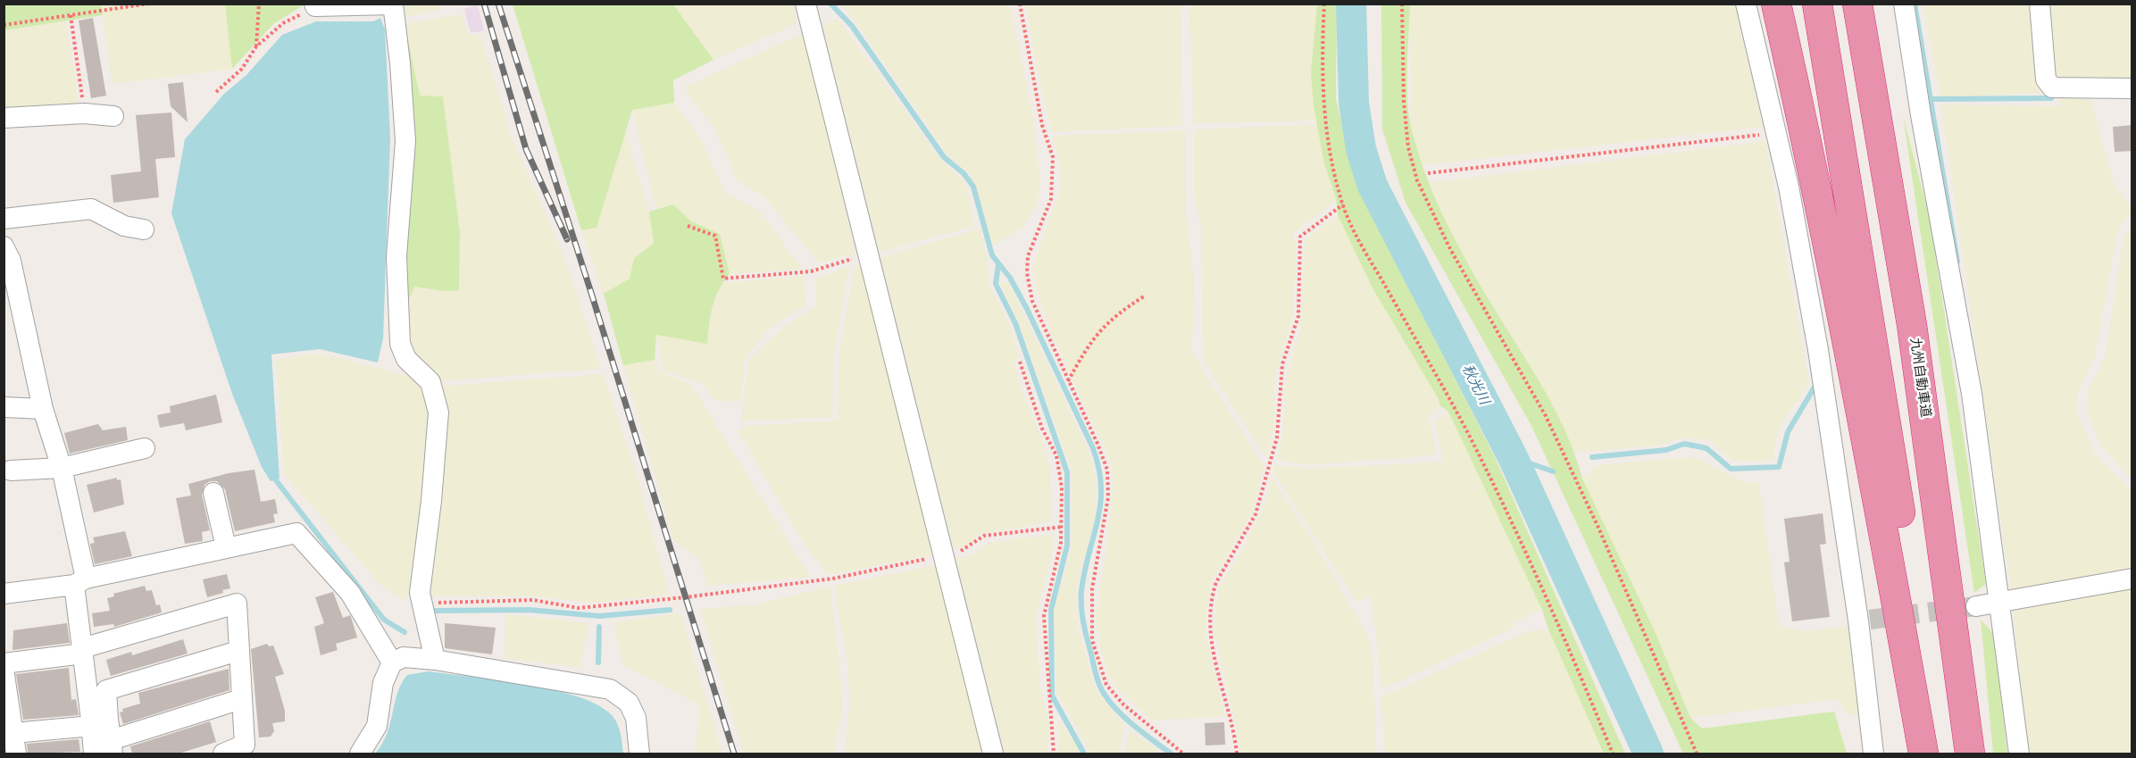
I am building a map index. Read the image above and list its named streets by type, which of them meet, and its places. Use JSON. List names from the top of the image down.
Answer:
{
  "streets": {
    "highway": ["九州自動車道"]
  },
  "water": ["秋光川"]
}
